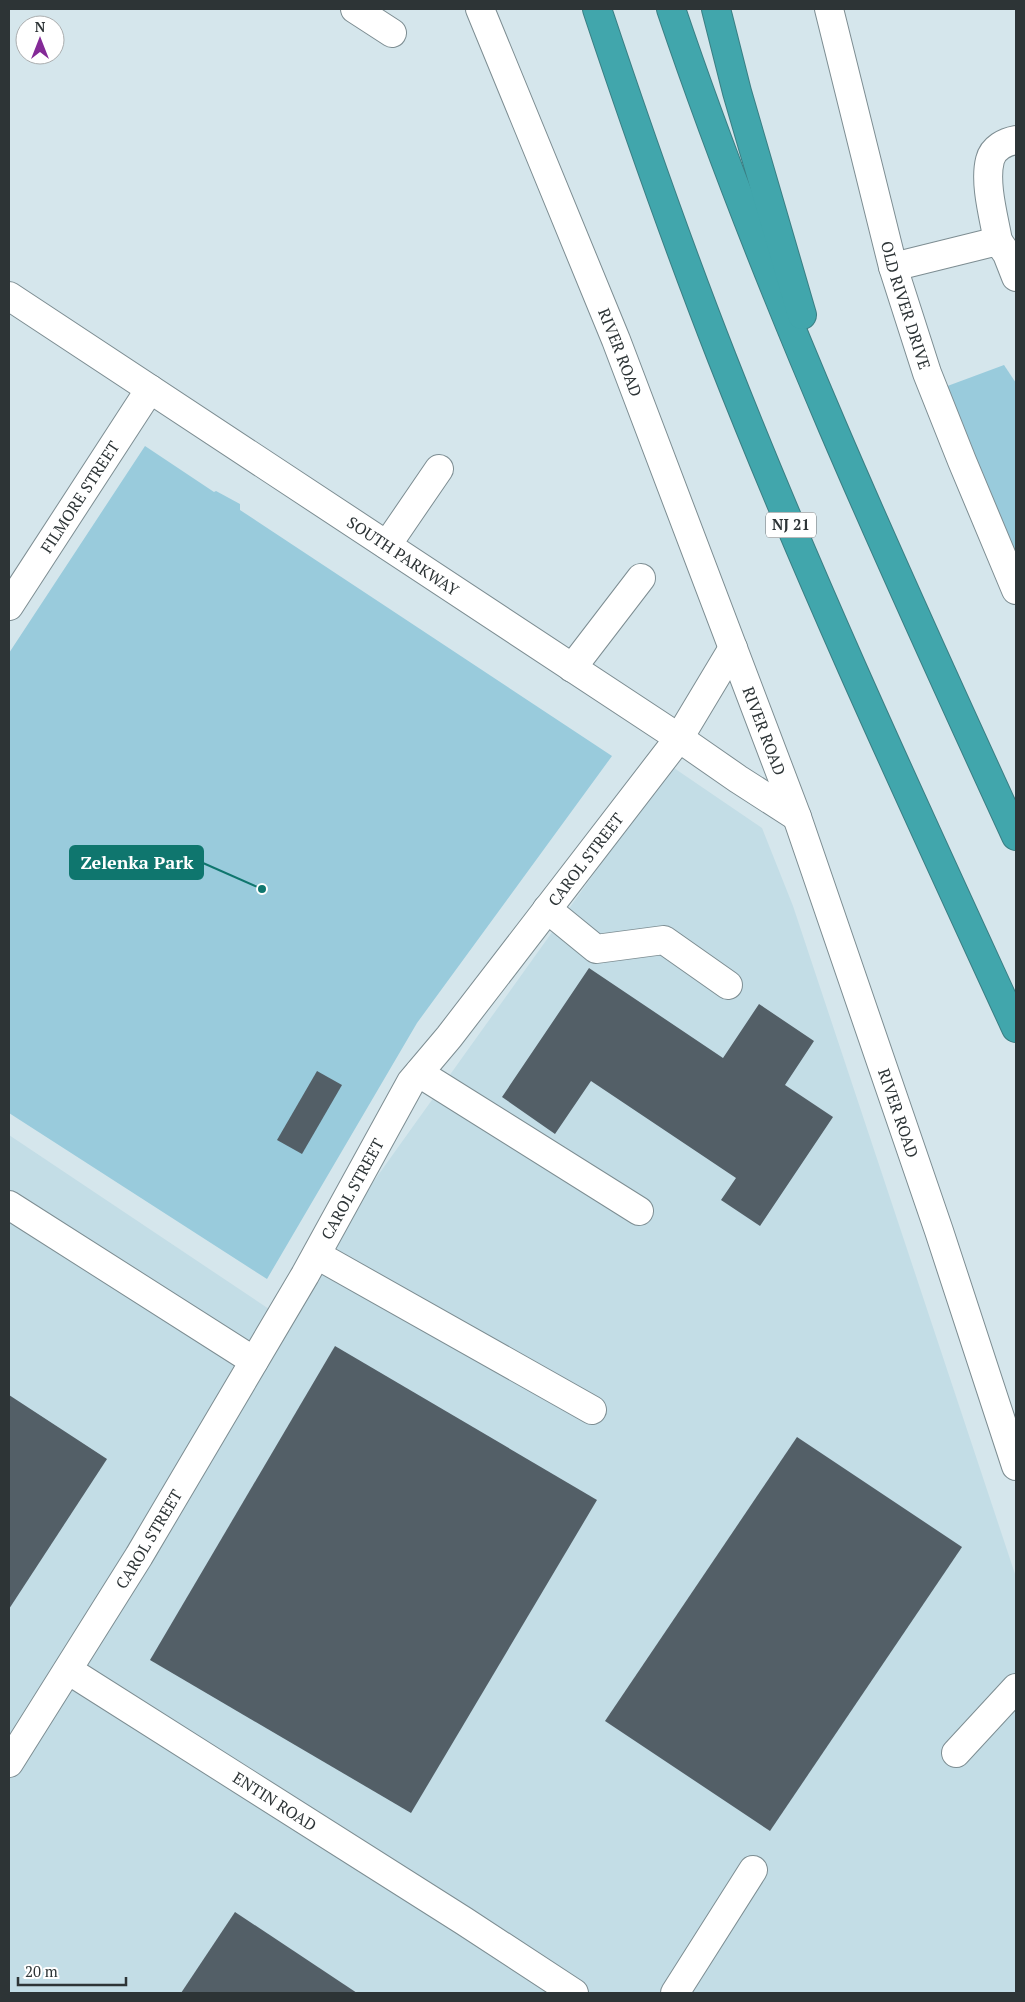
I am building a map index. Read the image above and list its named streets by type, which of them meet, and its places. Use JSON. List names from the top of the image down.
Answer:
{
  "streets": {
    "highway": ["NJ 21"],
    "street": [
      "OLD RIVER DRIVE",
      "RIVER ROAD",
      "FILMORE STREET",
      "SOUTH PARKWAY",
      "CAROL STREET",
      "ENTIN ROAD"
    ]
  },
  "crossings": [
    ["RIVER ROAD", "SOUTH PARKWAY"],
    ["RIVER ROAD", "CAROL STREET"],
    ["FILMORE STREET", "SOUTH PARKWAY"],
    ["SOUTH PARKWAY", "CAROL STREET"],
    ["CAROL STREET", "ENTIN ROAD"]
  ],
  "places": ["Zelenka Park"],
  "scale_bar": "20 m",
  "north": "top"
}
